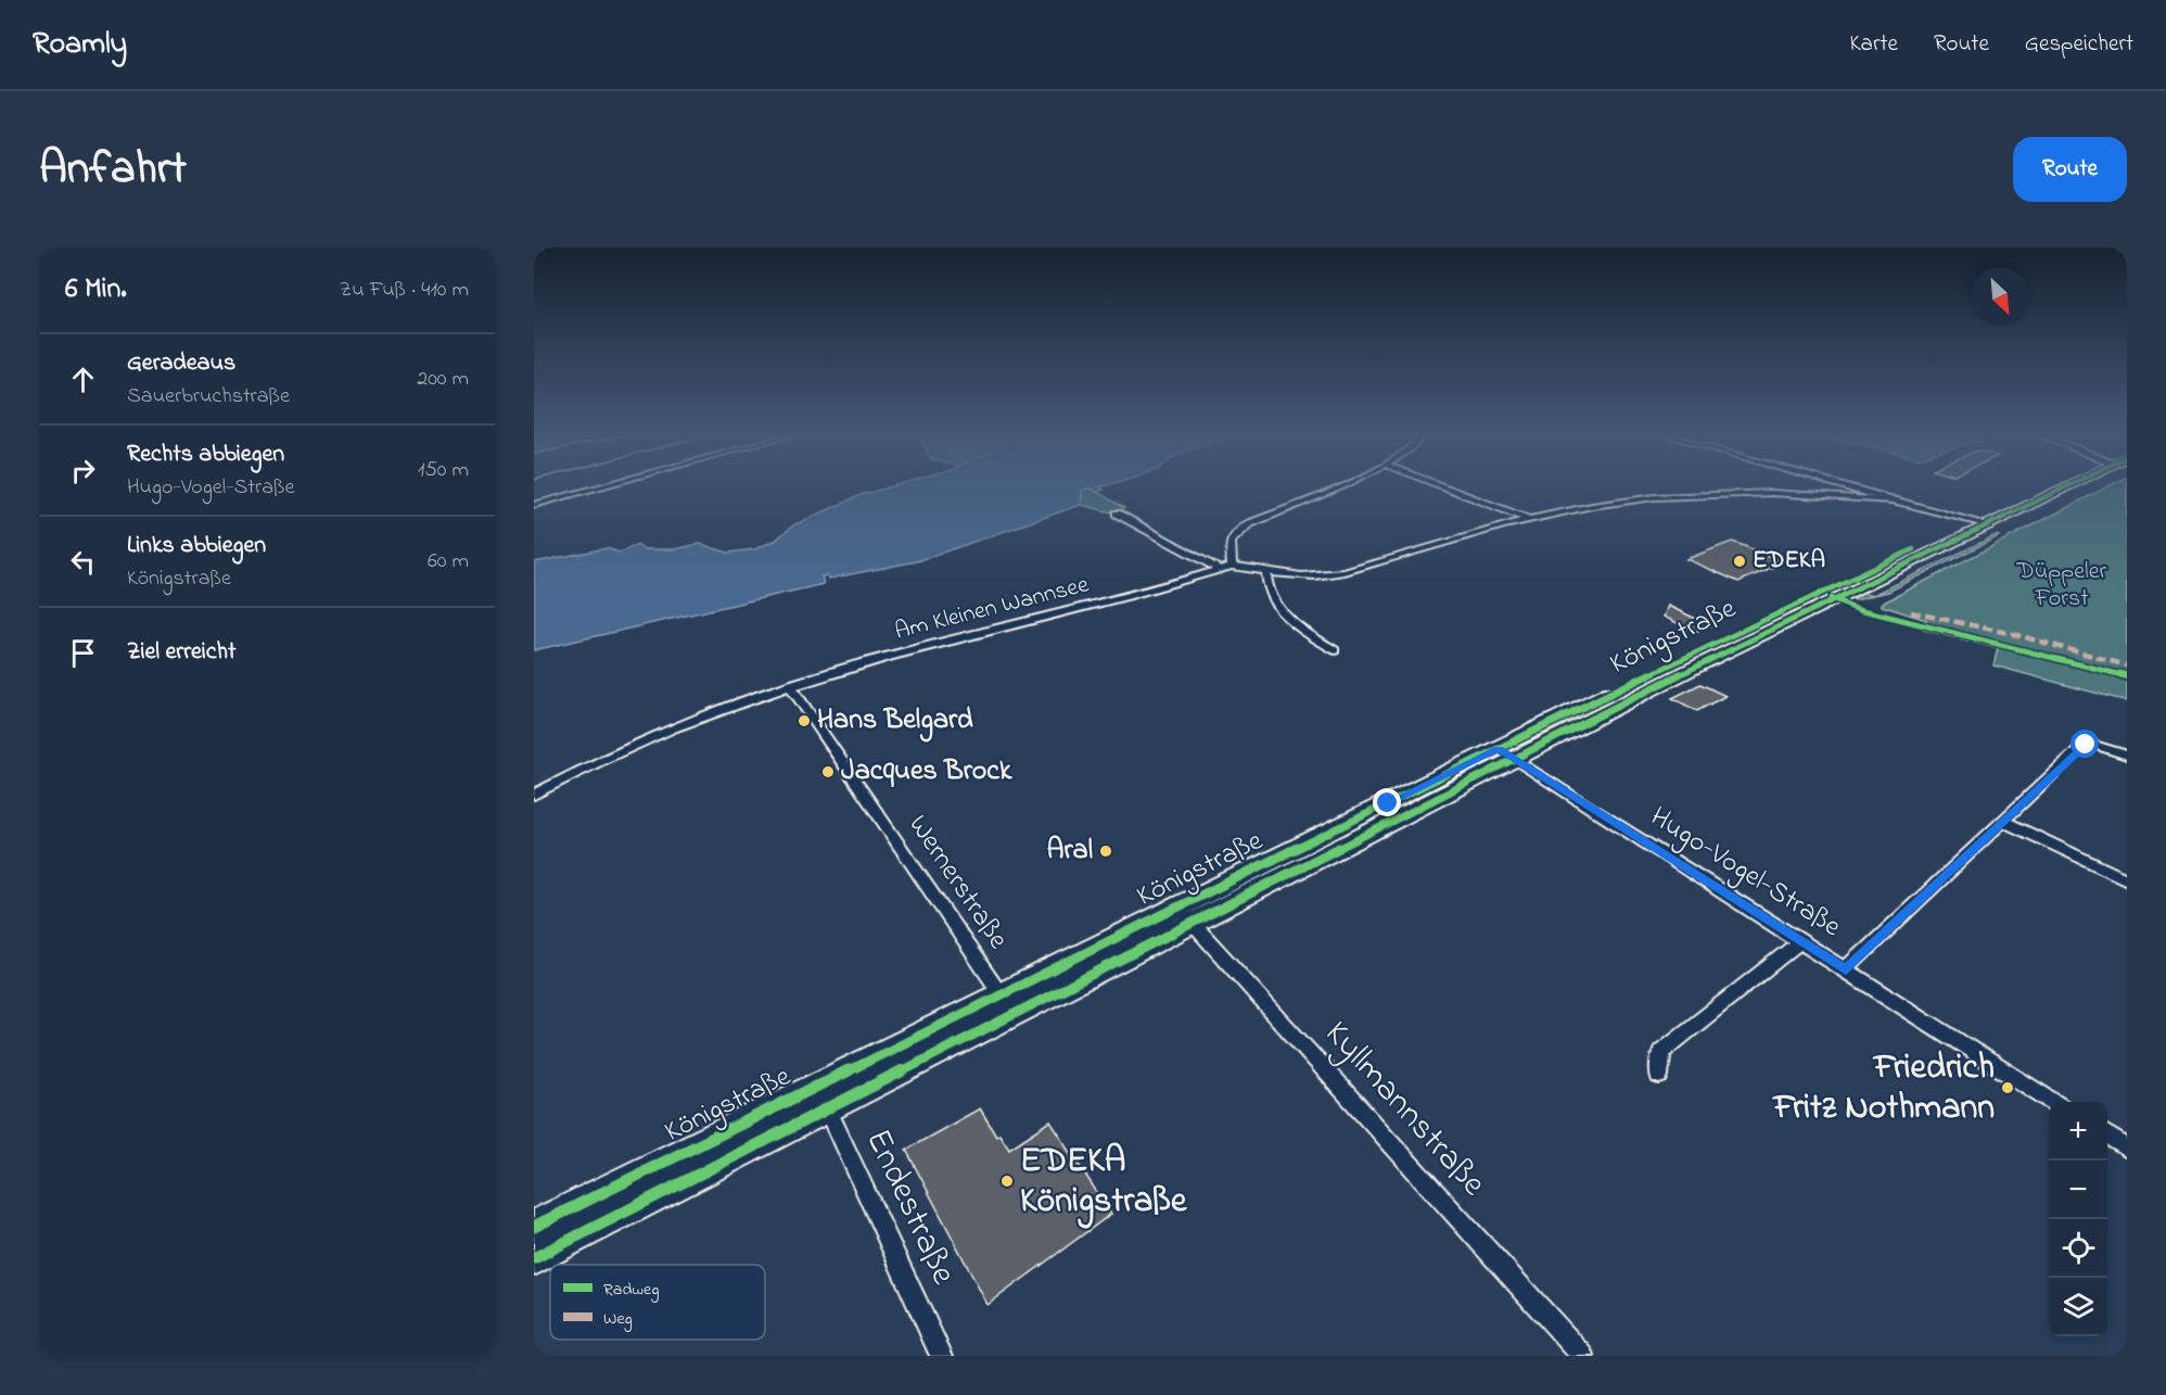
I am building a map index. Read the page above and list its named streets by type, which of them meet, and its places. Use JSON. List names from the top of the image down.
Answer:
{
  "streets": {
    "main road": ["Königstraße"],
    "street": [
      "Am Kleinen Wannsee",
      "Hugo-Vogel-Straße",
      "Wernerstraße",
      "Kyllmannstraße",
      "Endestraße"
    ]
  },
  "crossings": [
    ["Am Kleinen Wannsee", "Wernerstraße"],
    ["Königstraße", "Hugo-Vogel-Straße"],
    ["Königstraße", "Wernerstraße"],
    ["Königstraße", "Kyllmannstraße"],
    ["Königstraße", "Endestraße"]
  ],
  "parks": ["Düppeler Forst"],
  "places": [
    "EDEKA",
    "Hans Belgard",
    "Jacques Brock",
    "Aral",
    "Friedrich Fritz Nothmann",
    "EDEKA Königstraße"
  ],
  "legend": ["Radweg", "Weg"],
  "north": "bottom right",
  "page": {
    "header": "Roamly",
    "nav": ["Karte", "Route", "Gespeichert"],
    "title": "Anfahrt",
    "buttons": "Route",
    "heading": ["6 Min.", "Zu Fuß · 410 m"],
    "list": [
      ["Geradeaus", "Sauerbruchstraße", "200 m"],
      ["Rechts abbiegen", "Hugo-Vogel-Straße", "150 m"],
      ["Links abbiegen", "Königstraße", "60 m"],
      "Ziel erreicht"
    ],
    "map_buttons": ["+", "−"]
  }
}
